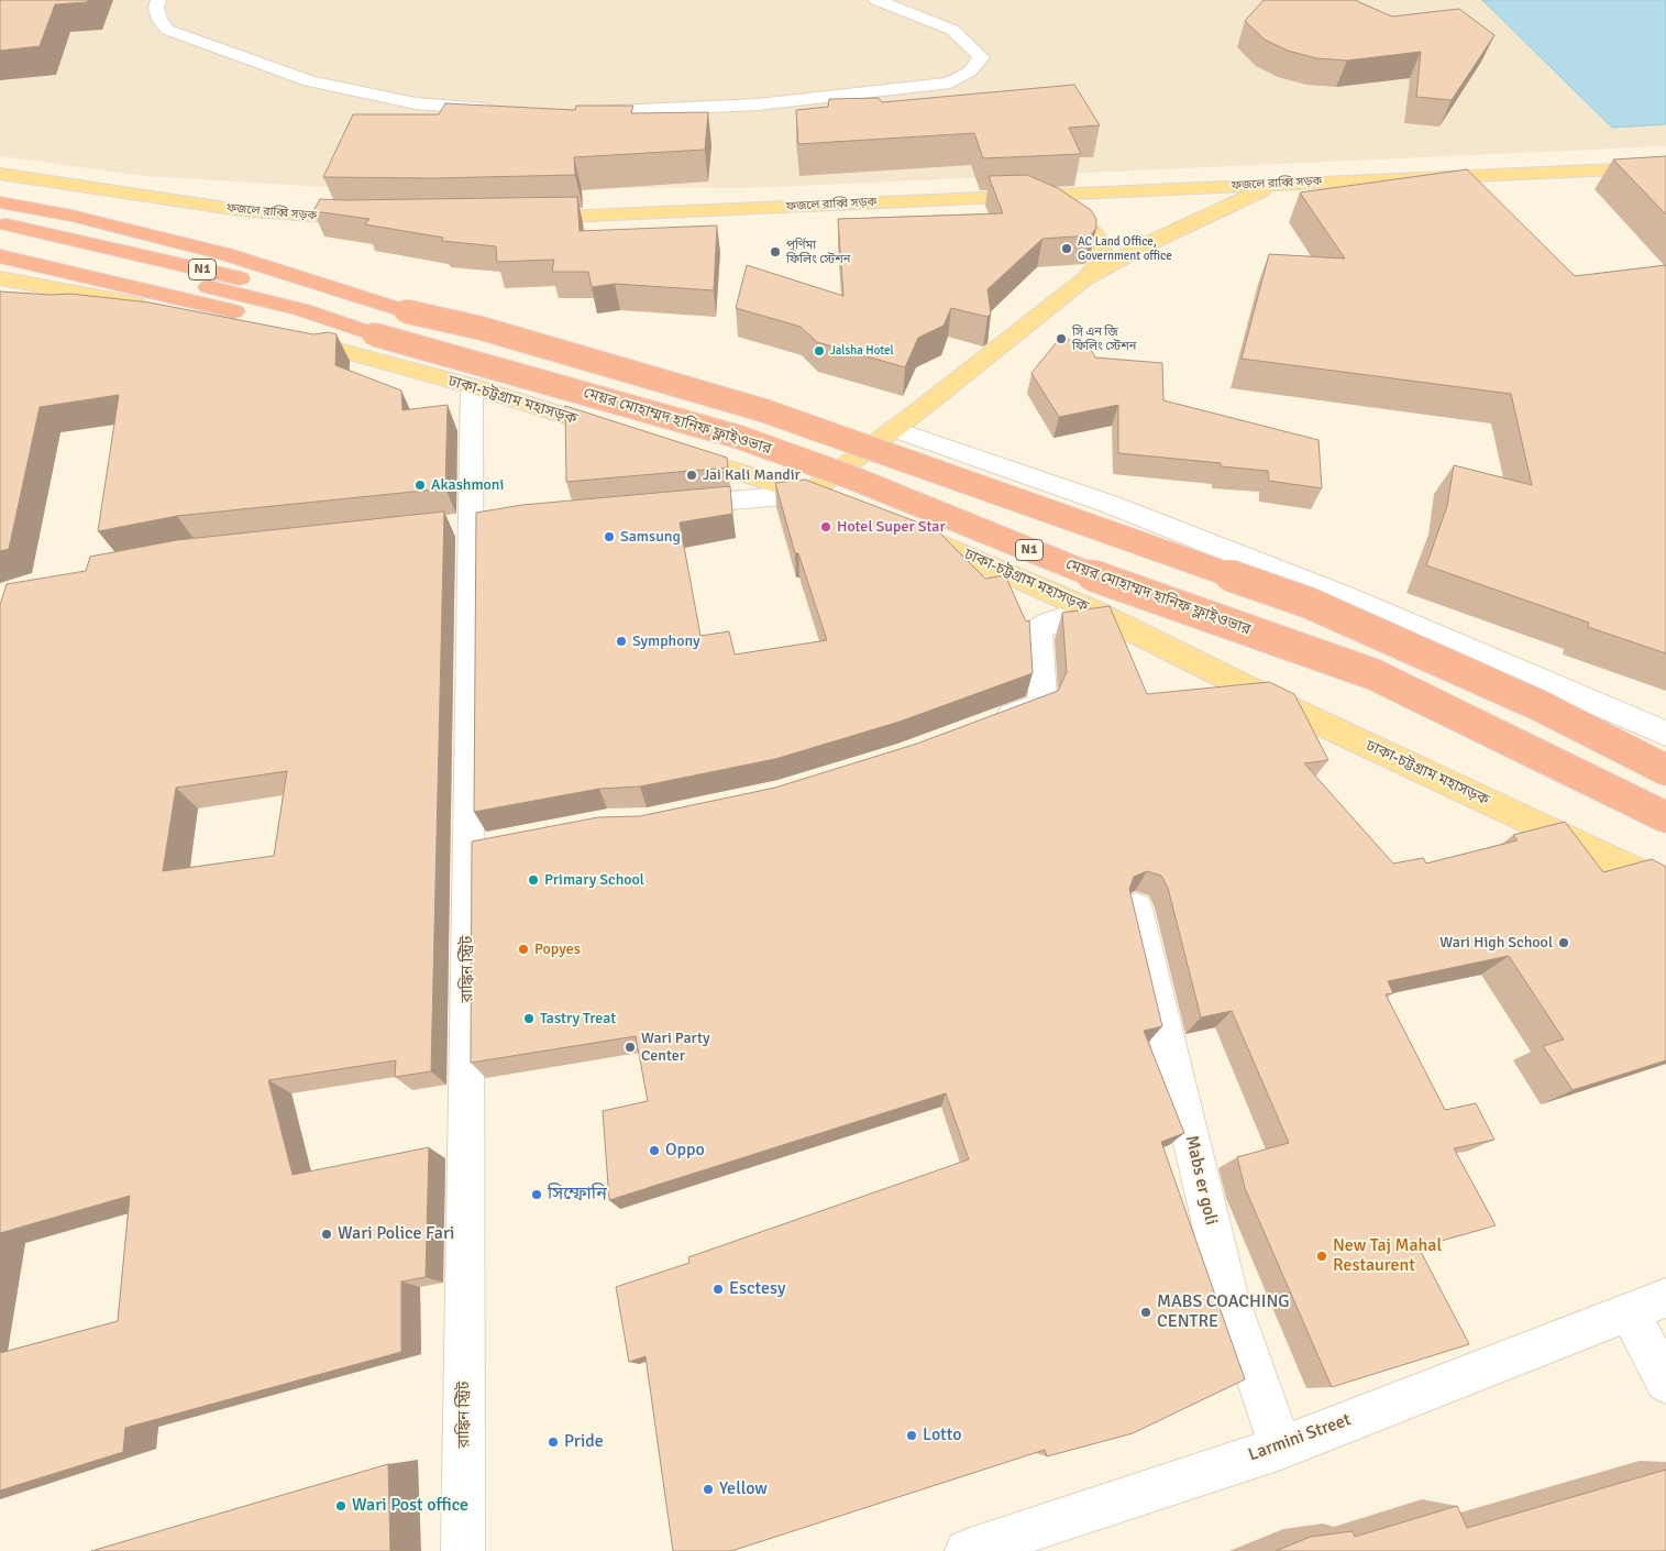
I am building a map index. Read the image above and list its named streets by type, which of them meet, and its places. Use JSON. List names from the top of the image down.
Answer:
{
  "streets": {
    "highway": ["N1", "মেয়র মোহাম্মদ হানিফ ফ্লাইওভার"],
    "main road": ["ফজলে রাব্বি সড়ক", "ঢাকা-চট্টগ্রাম মহাসড়ক"],
    "street": ["রাঙ্কিন স্ট্রিট", "Mabs er goli", "Larmini Street"]
  },
  "crossings": [
    ["ঢাকা-চট্টগ্রাম মহাসড়ক", "রাঙ্কিন স্ট্রিট"],
    ["Mabs er goli", "Larmini Street"]
  ],
  "places": [
    "AC Land Office, Government office",
    "পূর্ণিমা ফিলিং স্টেশন",
    "সি এন জি ফিলিং স্টেশন",
    "Jalsha Hotel",
    "Jai Kali Mandir",
    "Akashmoni",
    "Hotel Super Star",
    "Samsung",
    "Symphony",
    "Primary School",
    "Wari High School",
    "Popyes",
    "Tastry Treat",
    "Wari Party Center",
    "Oppo",
    "সিম্ফোনি",
    "Wari Police Fari",
    "New Taj Mahal Restaurent",
    "Esctesy",
    "MABS COACHING CENTRE",
    "Lotto",
    "Pride",
    "Yellow",
    "Wari Post office"
  ]
}
